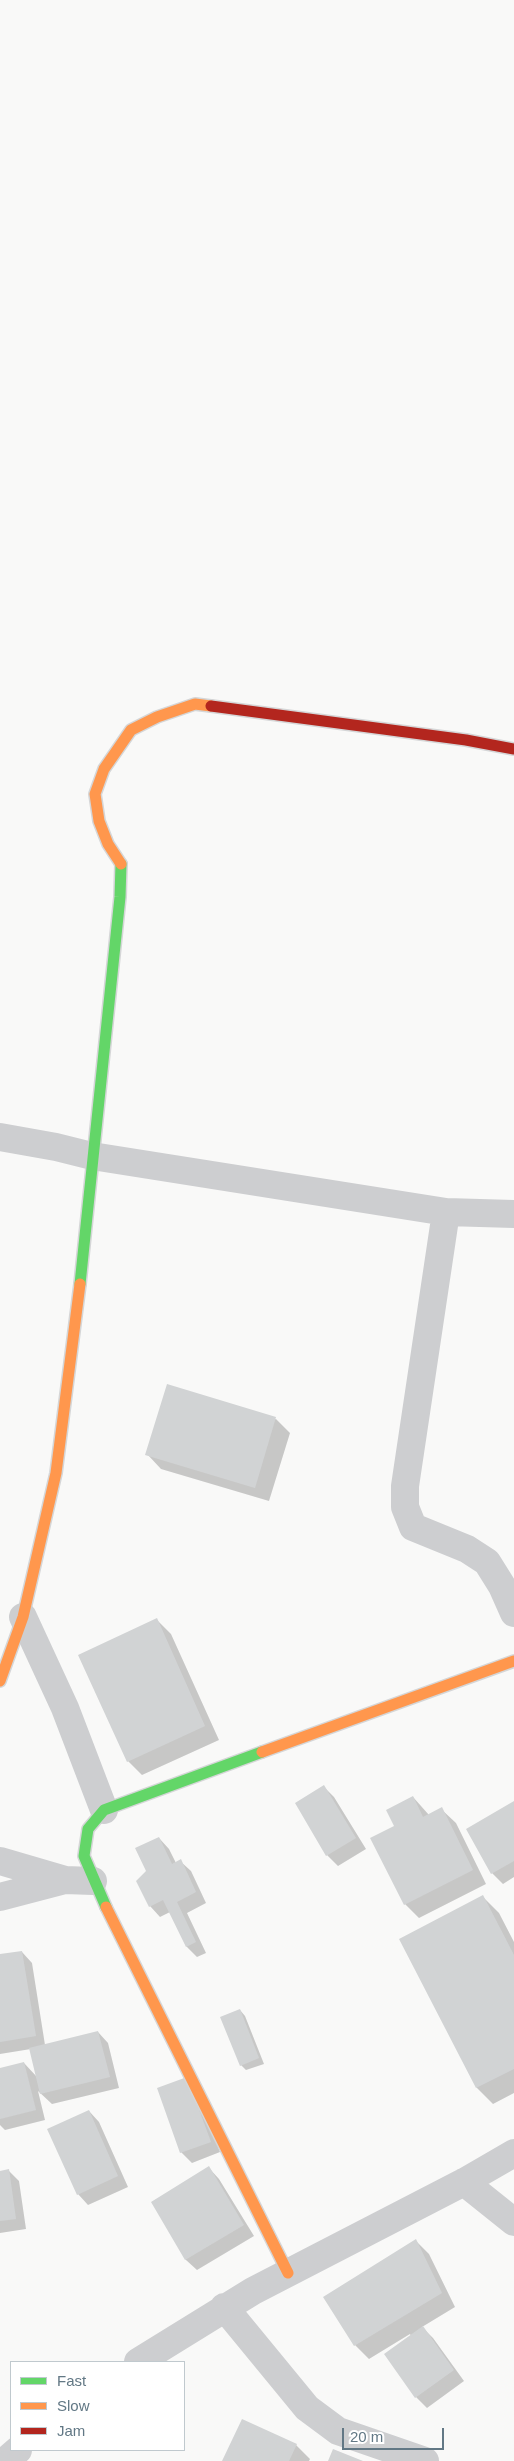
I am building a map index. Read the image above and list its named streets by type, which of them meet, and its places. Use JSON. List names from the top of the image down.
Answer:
{
  "legend": ["Fast", "Slow", "Jam"],
  "scale_bar": "20 m"
}
